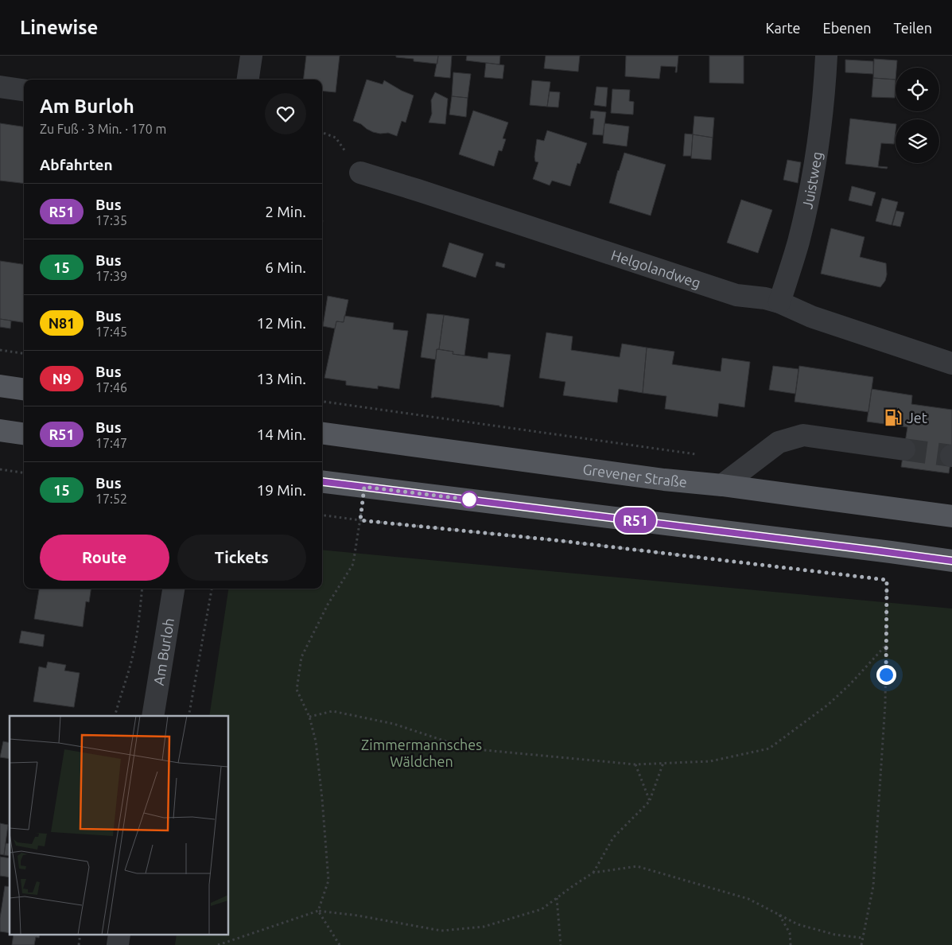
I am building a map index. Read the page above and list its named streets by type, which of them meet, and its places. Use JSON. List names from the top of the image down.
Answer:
{
  "streets": {
    "main road": ["Grevener Straße"],
    "street": ["Juistweg", "Helgolandweg", "Am Burloh"]
  },
  "crossings": [
    ["Juistweg", "Helgolandweg"]
  ],
  "parks": ["Zimmermannsches Wäldchen"],
  "places": {
    "fuel station": ["Jet"]
  },
  "lines": ["bus line R51"],
  "page": {
    "header": "Linewise",
    "nav": ["Karte", "Ebenen", "Teilen"],
    "on_map": "R51",
    "heading": [
      ["Am Burloh", "Zu Fuß · 3 Min. · 170 m"],
      "Abfahrten"
    ],
    "list": [
      {
        "mark": "R51",
        "name": "Bus",
        "note": "17:35",
        "value": "2 Min."
      },
      {
        "mark": "15",
        "name": "Bus",
        "note": "17:39",
        "value": "6 Min."
      },
      {
        "mark": "N81",
        "name": "Bus",
        "note": "17:45",
        "value": "12 Min."
      },
      {
        "mark": "N9",
        "name": "Bus",
        "note": "17:46",
        "value": "13 Min."
      },
      {
        "mark": "R51",
        "name": "Bus",
        "note": "17:47",
        "value": "14 Min."
      },
      {
        "mark": "15",
        "name": "Bus",
        "note": "17:52",
        "value": "19 Min."
      }
    ],
    "buttons": ["Route", "Tickets"]
  }
}
